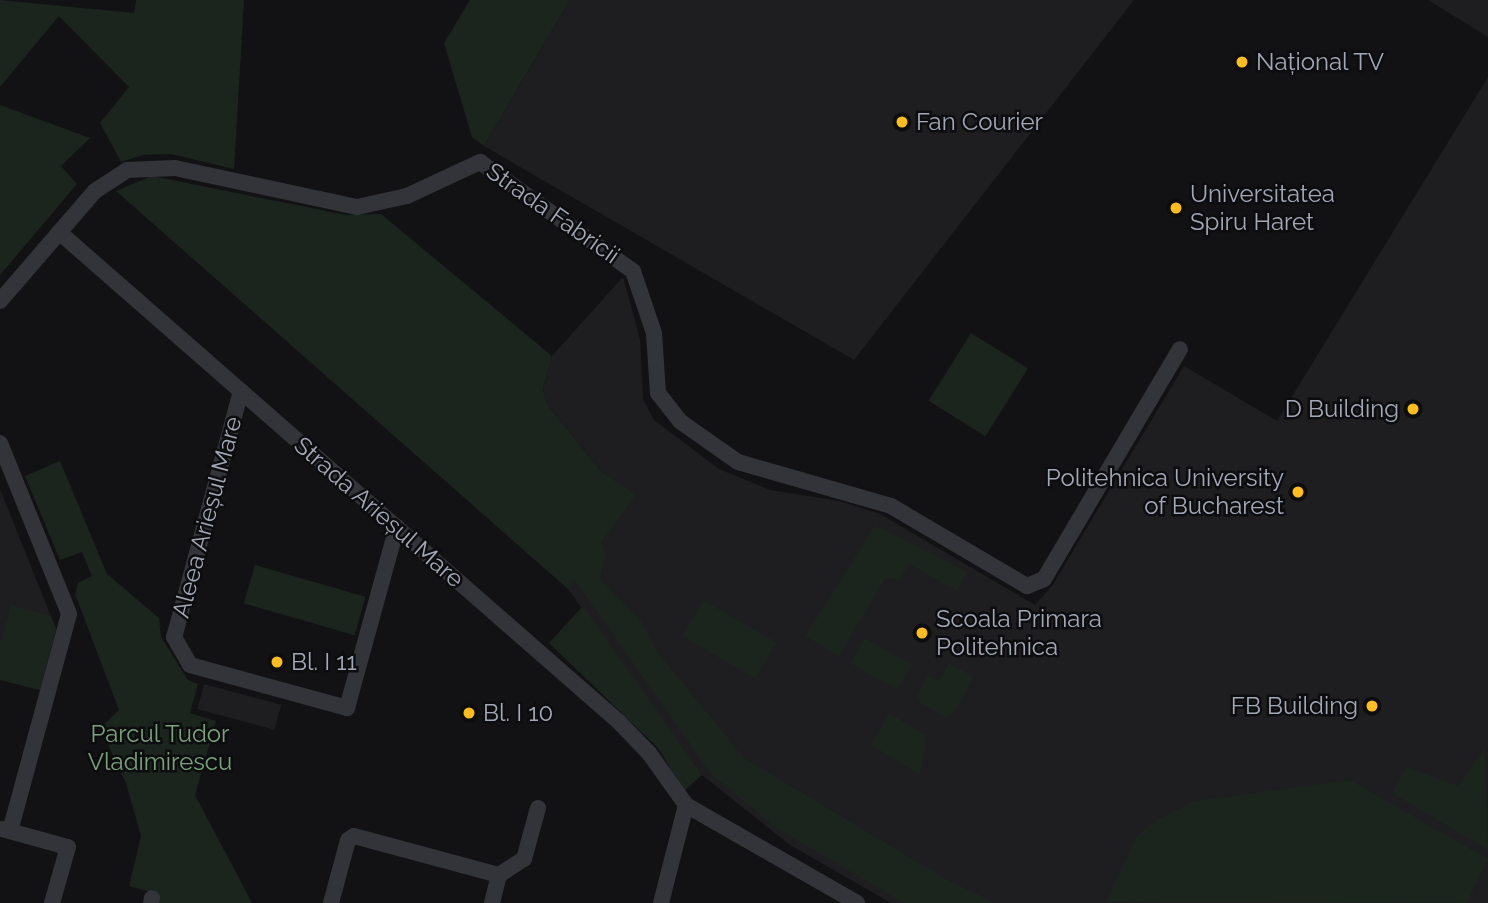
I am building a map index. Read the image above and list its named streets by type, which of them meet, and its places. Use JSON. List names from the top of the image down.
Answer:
{
  "streets": {
    "street": ["Strada Fabricii", "Strada Arieșul Mare", "Aleea Arieșul Mare"]
  },
  "crossings": [
    ["Strada Fabricii", "Strada Arieșul Mare"],
    ["Strada Arieșul Mare", "Aleea Arieșul Mare"]
  ],
  "parks": ["Parcul Tudor Vladimirescu"],
  "places": [
    "Național TV",
    "Fan Courier",
    "Universitatea Spiru Haret",
    "D Building",
    "Politehnica University of Bucharest",
    "Scoala Primara Politehnica",
    "Bl. I 11",
    "FB Building",
    "Bl. I 10"
  ]
}
